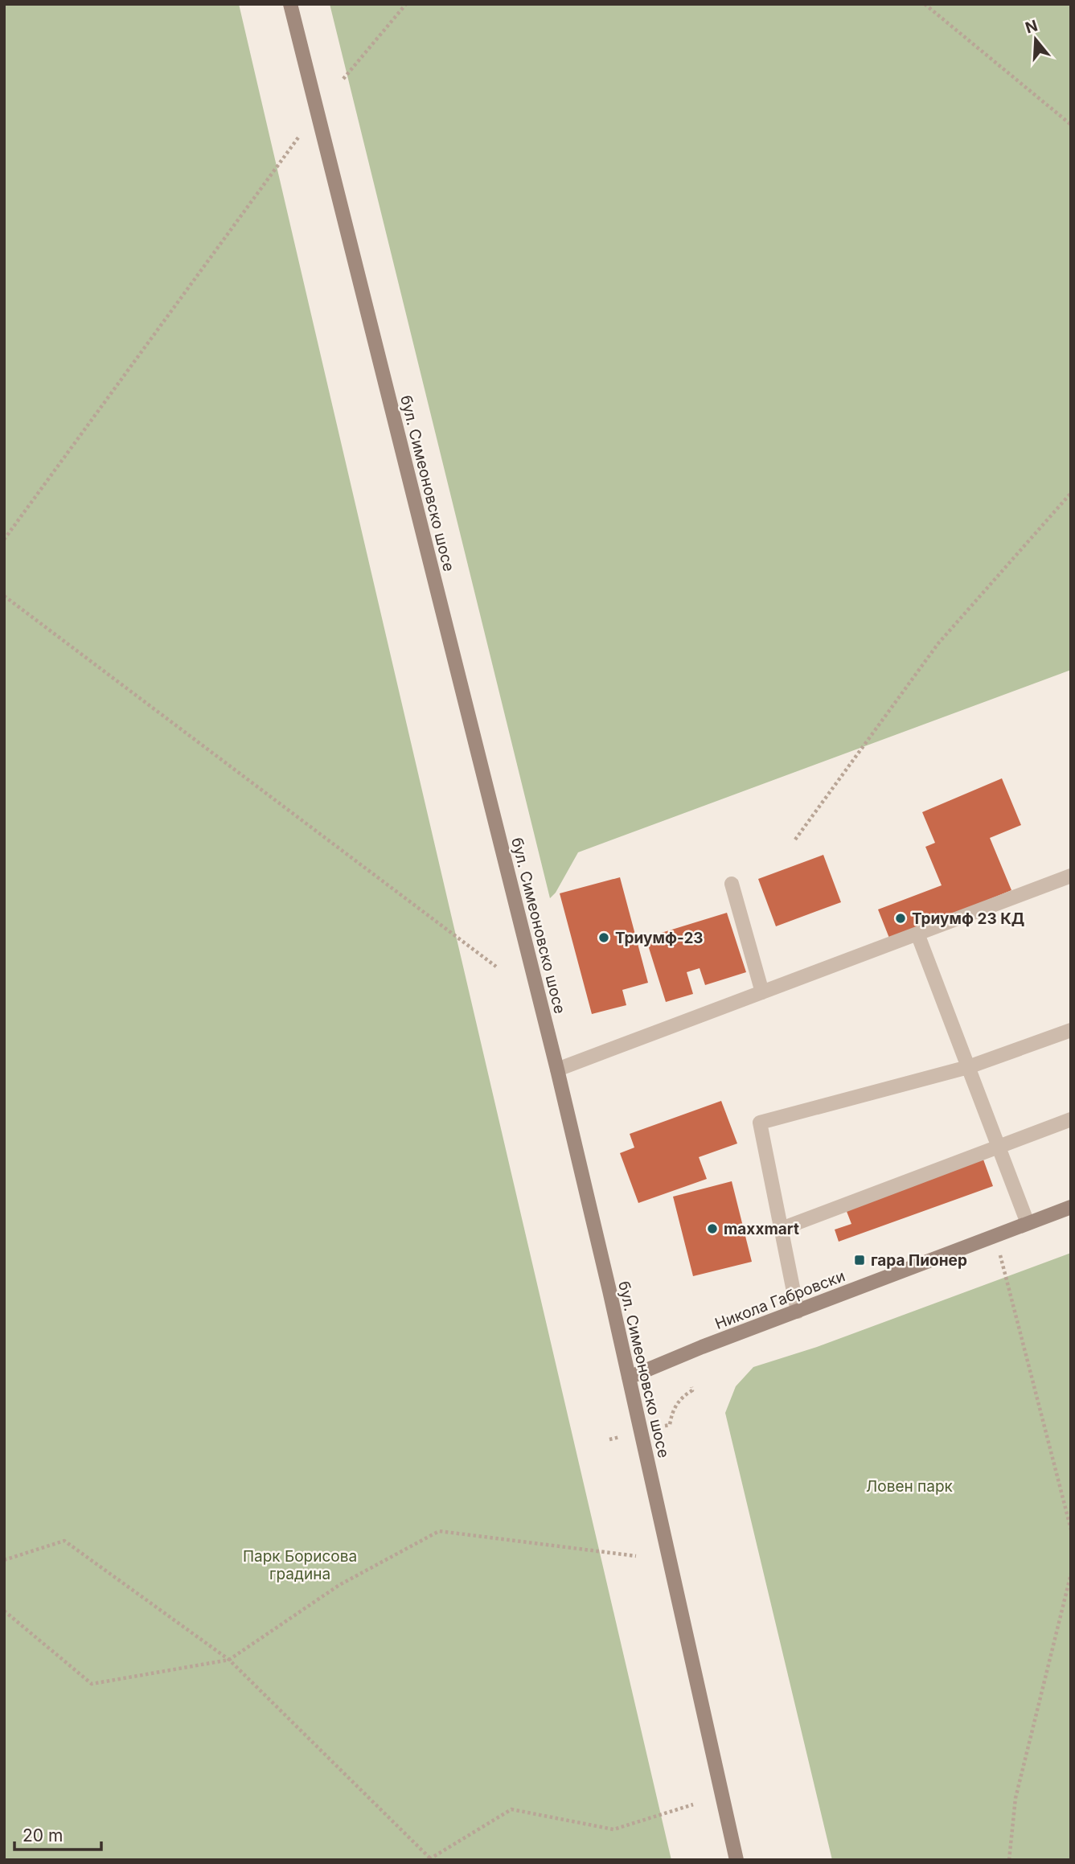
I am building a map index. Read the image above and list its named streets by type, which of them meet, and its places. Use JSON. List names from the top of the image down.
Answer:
{
  "streets": {
    "main road": ["бул. Симеоновско шосе", "Никола Габровски"]
  },
  "crossings": [
    ["бул. Симеоновско шосе", "Никола Габровски"]
  ],
  "parks": ["Ловен парк", "Парк Борисова градина"],
  "places": {
    "other": ["Триумф 23 КД", "Триумф-23", "maxxmart"],
    "transit": ["гара Пионер"]
  },
  "scale_bar": "20 m",
  "north": "top"
}
